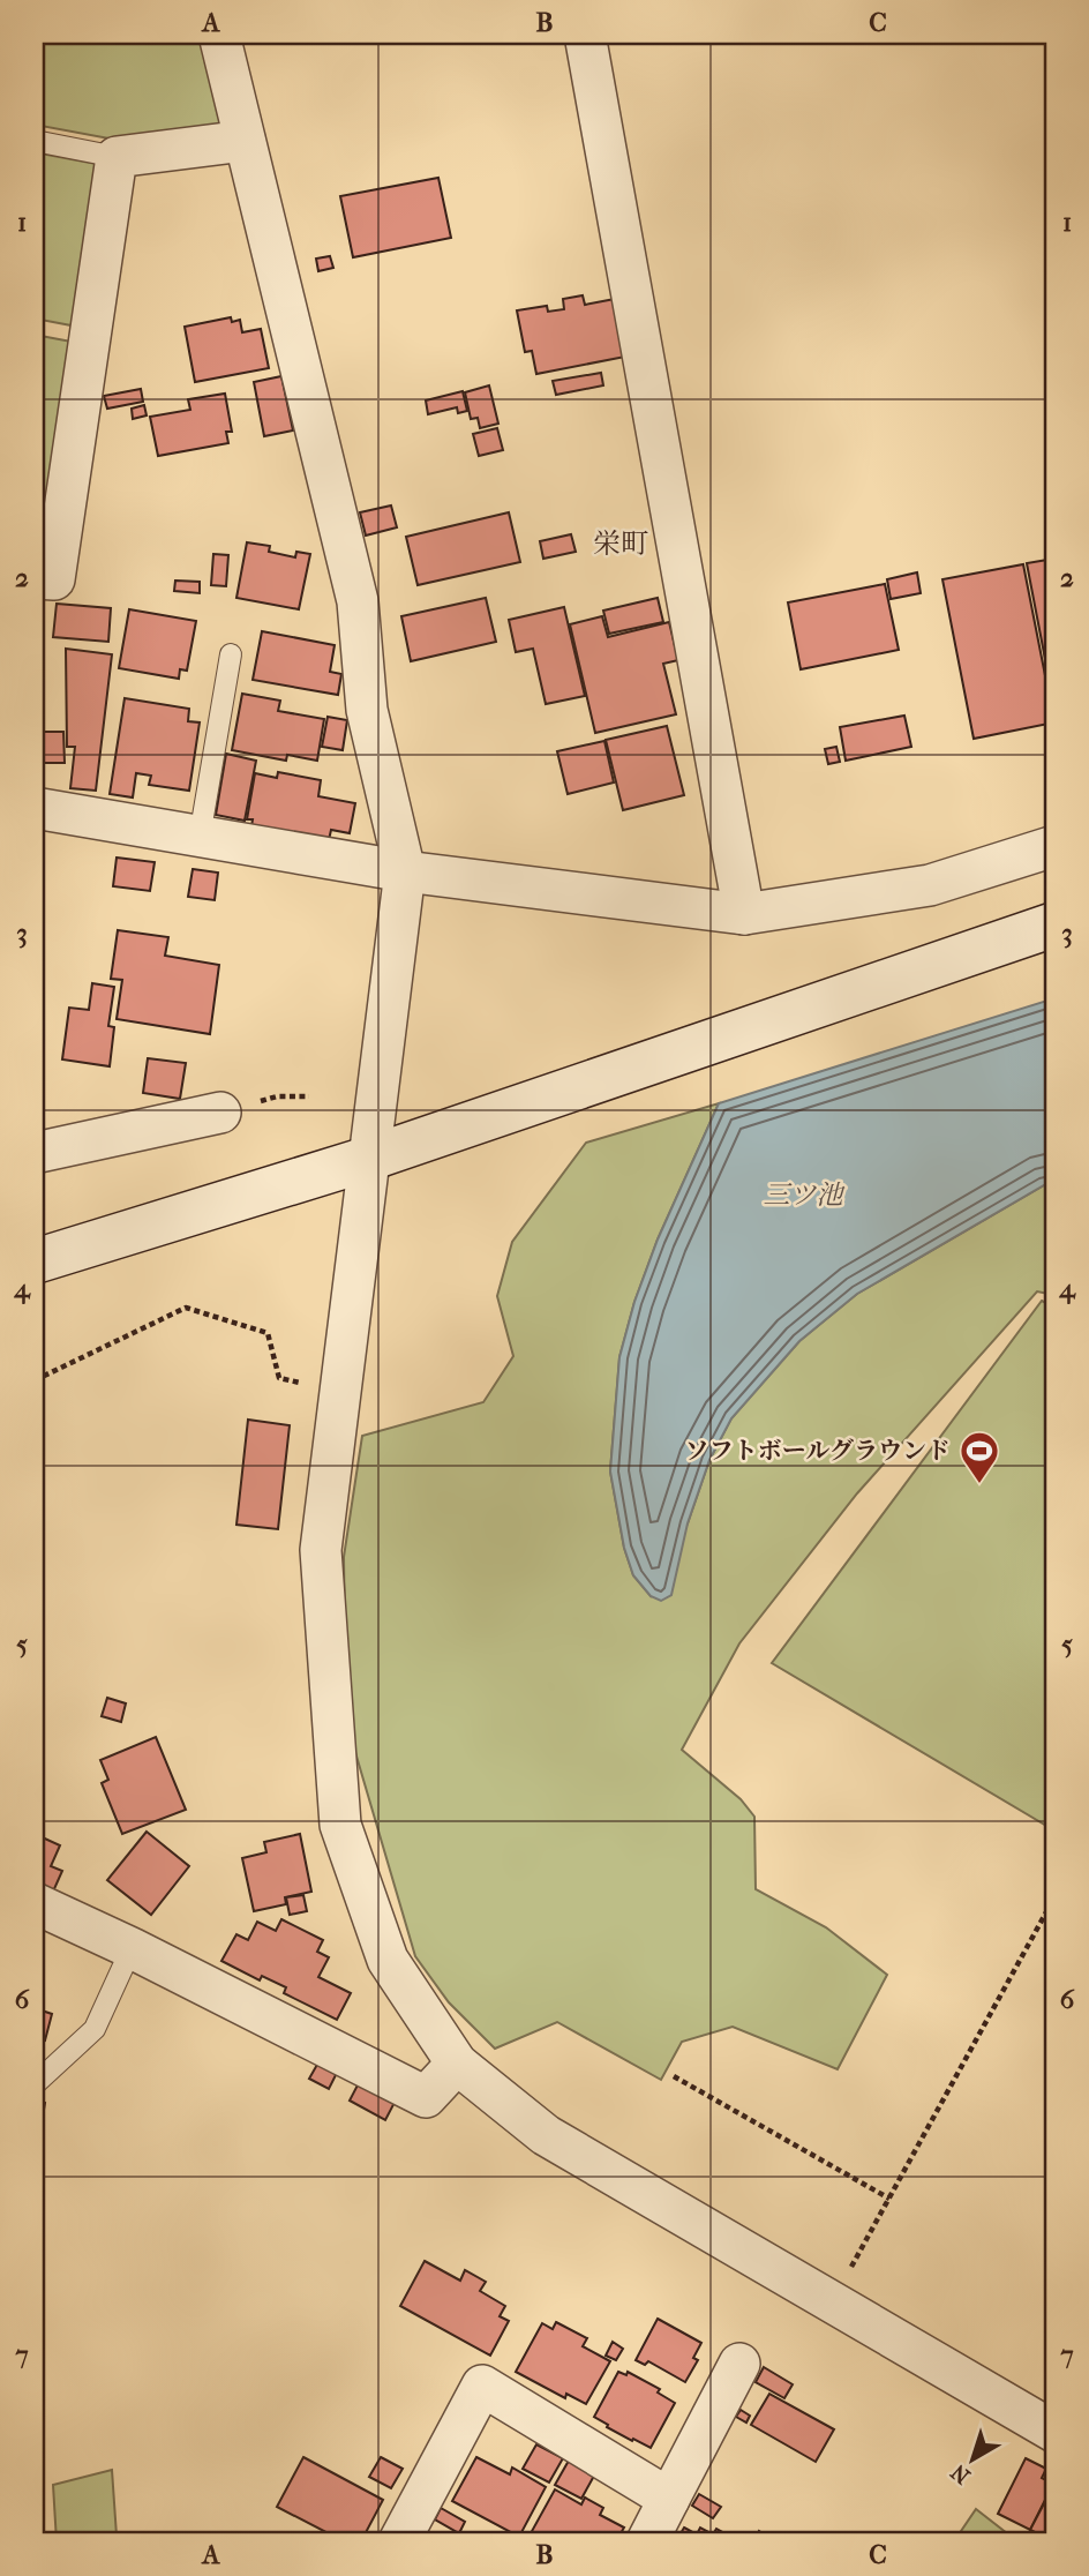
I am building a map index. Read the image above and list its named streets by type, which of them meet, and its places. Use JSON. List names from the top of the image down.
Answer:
{
  "districts": ["栄町"],
  "water": ["三ツ池"],
  "places": {
    "sports": ["ソフトボールグラウンド"]
  },
  "north": "bottom left",
  "grid": {
    "columns": ["A", "B", "C"],
    "rows": [
      "1",
      "2",
      "3",
      "4",
      "5",
      "6",
      "7"
    ]
  }
}
